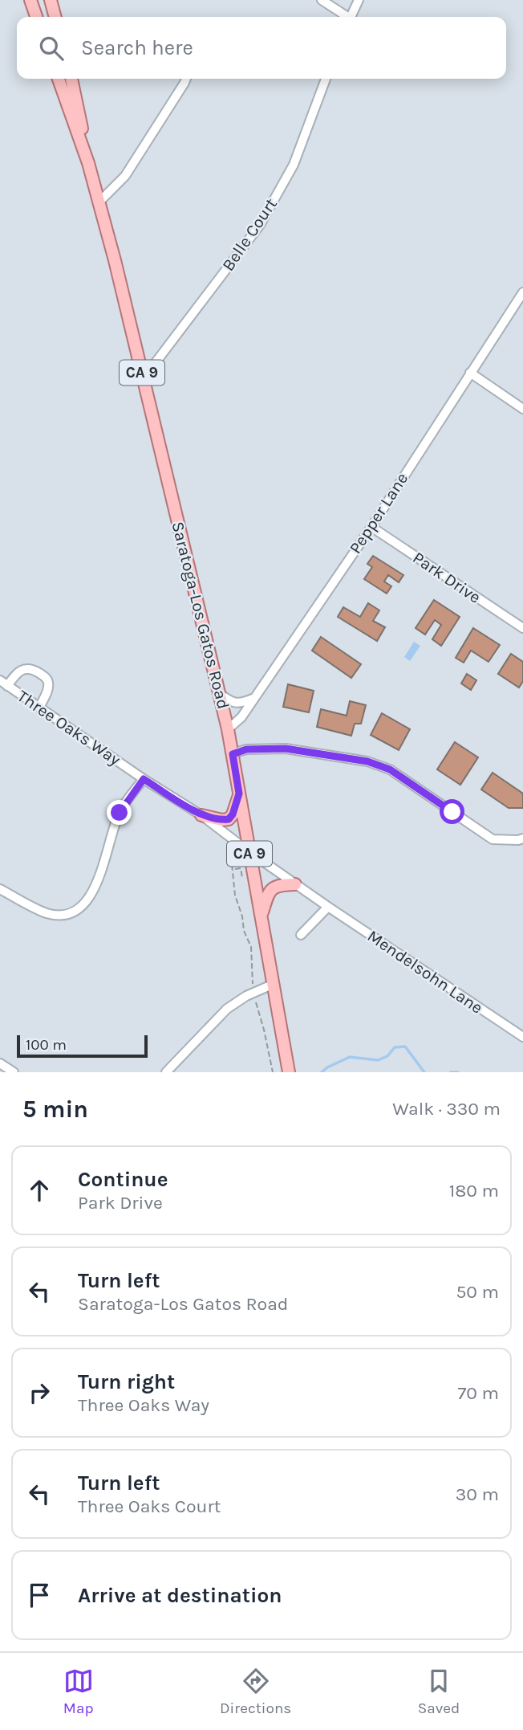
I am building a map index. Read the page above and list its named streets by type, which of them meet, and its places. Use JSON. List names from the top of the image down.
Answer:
{
  "streets": {
    "main road": ["CA 9", "Saratoga-Los Gatos Road"],
    "street": [
      "Belle Court",
      "Pepper Lane",
      "Park Drive",
      "Three Oaks Way",
      "Mendelsohn Lane"
    ]
  },
  "crossings": [
    ["Belle Court", "Saratoga-Los Gatos Road"],
    ["Pepper Lane", "Park Drive"],
    ["Pepper Lane", "Saratoga-Los Gatos Road"],
    ["Saratoga-Los Gatos Road", "Three Oaks Way"],
    ["Saratoga-Los Gatos Road", "Mendelsohn Lane"],
    ["Three Oaks Way", "Mendelsohn Lane"]
  ],
  "scale_bar": "100 m",
  "page": {
    "search": "Search here",
    "scale": "100 m",
    "heading": ["5 min", "Walk · 330 m"],
    "list": [
      ["Continue", "Park Drive", "180 m"],
      ["Turn left", "Saratoga-Los Gatos Road", "50 m"],
      ["Turn right", "Three Oaks Way", "70 m"],
      ["Turn left", "Three Oaks Court", "30 m"],
      "Arrive at destination"
    ],
    "nav": ["Map", "Directions", "Saved"]
  }
}
